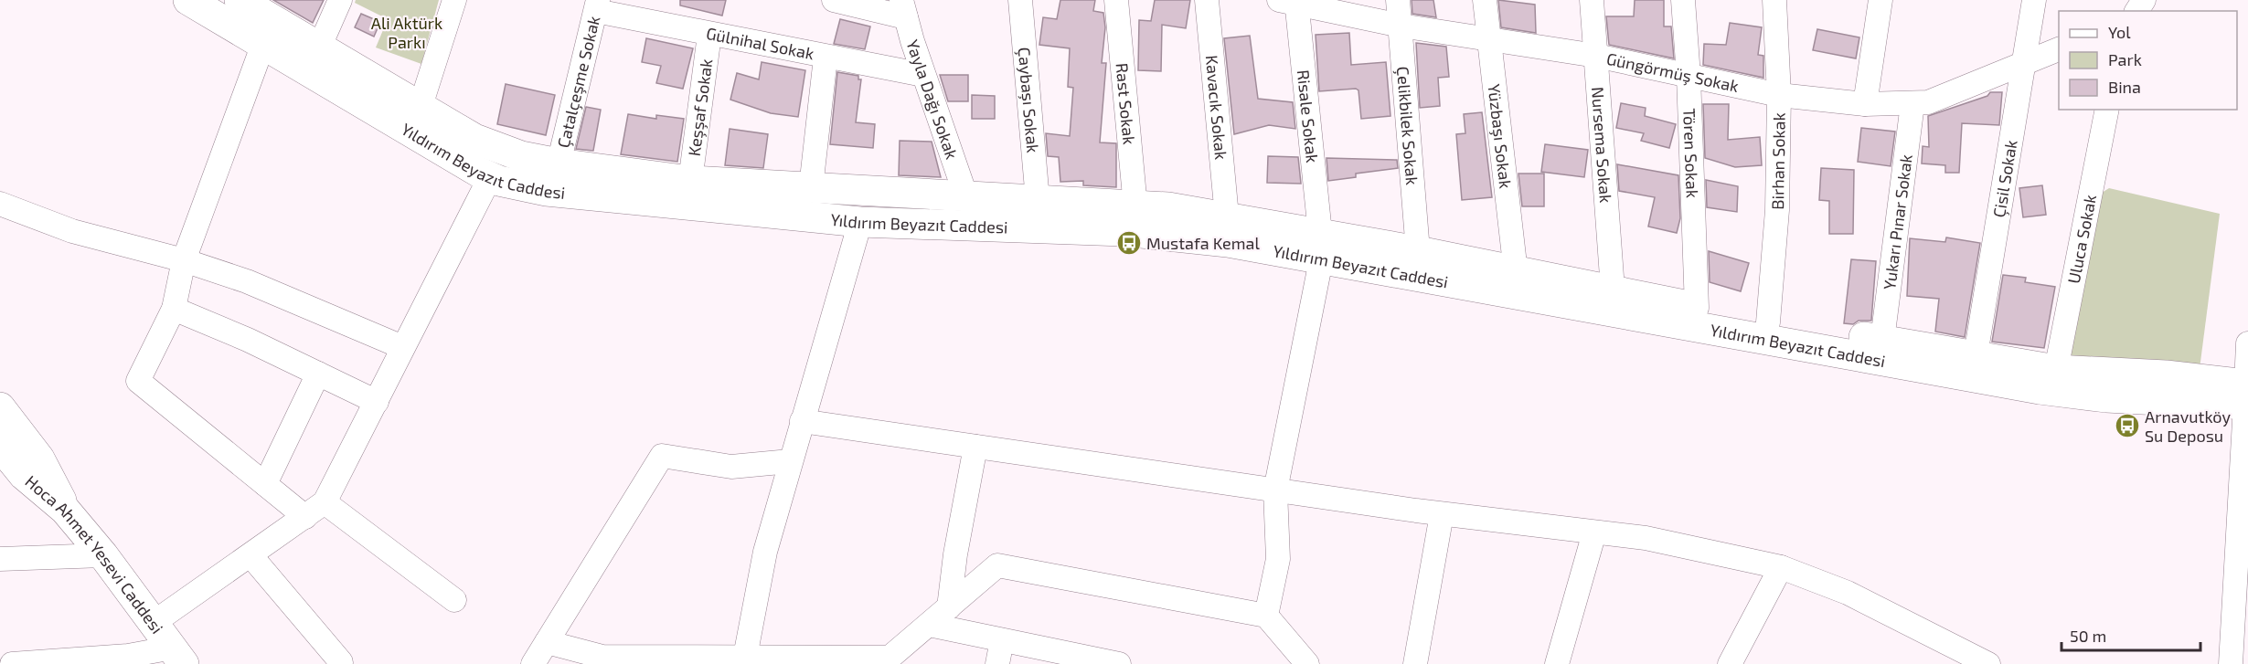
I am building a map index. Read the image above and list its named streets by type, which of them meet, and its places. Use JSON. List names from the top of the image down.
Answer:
{
  "streets": {
    "main road": ["Yıldırım Beyazıt Caddesi", "Hoca Ahmet Yesevi Caddesi"],
    "street": [
      "Gülnihal Sokak",
      "Güngörmüş Sokak",
      "Çatalçeşme Sokak",
      "Yayla Dağı Sokak",
      "Çaybaşı Sokak",
      "Rast Sokak",
      "Keşşaf Sokak",
      "Kavacık Sokak",
      "Risale Sokak",
      "Çelikbilek Sokak",
      "Yüzbaşı Sokak",
      "Nursema Sokak",
      "Tören Sokak",
      "Birhan Sokak",
      "Çisil Sokak",
      "Yukarı Pınar Sokak",
      "Uluca Sokak"
    ]
  },
  "crossings": [
    ["Gülnihal Sokak", "Çatalçeşme Sokak"],
    ["Gülnihal Sokak", "Yayla Dağı Sokak"],
    ["Gülnihal Sokak", "Keşşaf Sokak"],
    ["Güngörmüş Sokak", "Risale Sokak"],
    ["Güngörmüş Sokak", "Çelikbilek Sokak"],
    ["Güngörmüş Sokak", "Yüzbaşı Sokak"],
    ["Güngörmüş Sokak", "Nursema Sokak"],
    ["Güngörmüş Sokak", "Tören Sokak"],
    ["Güngörmüş Sokak", "Birhan Sokak"],
    ["Güngörmüş Sokak", "Çisil Sokak"],
    ["Güngörmüş Sokak", "Yukarı Pınar Sokak"],
    ["Risale Sokak", "Yıldırım Beyazıt Caddesi"]
  ],
  "parks": ["Ali Aktürk Parkı"],
  "places": {
    "bus stop": ["Mustafa Kemal", "Arnavutköy Su Deposu"]
  },
  "legend": ["Yol", "Park", "Bina"],
  "scale_bar": "50 m"
}
